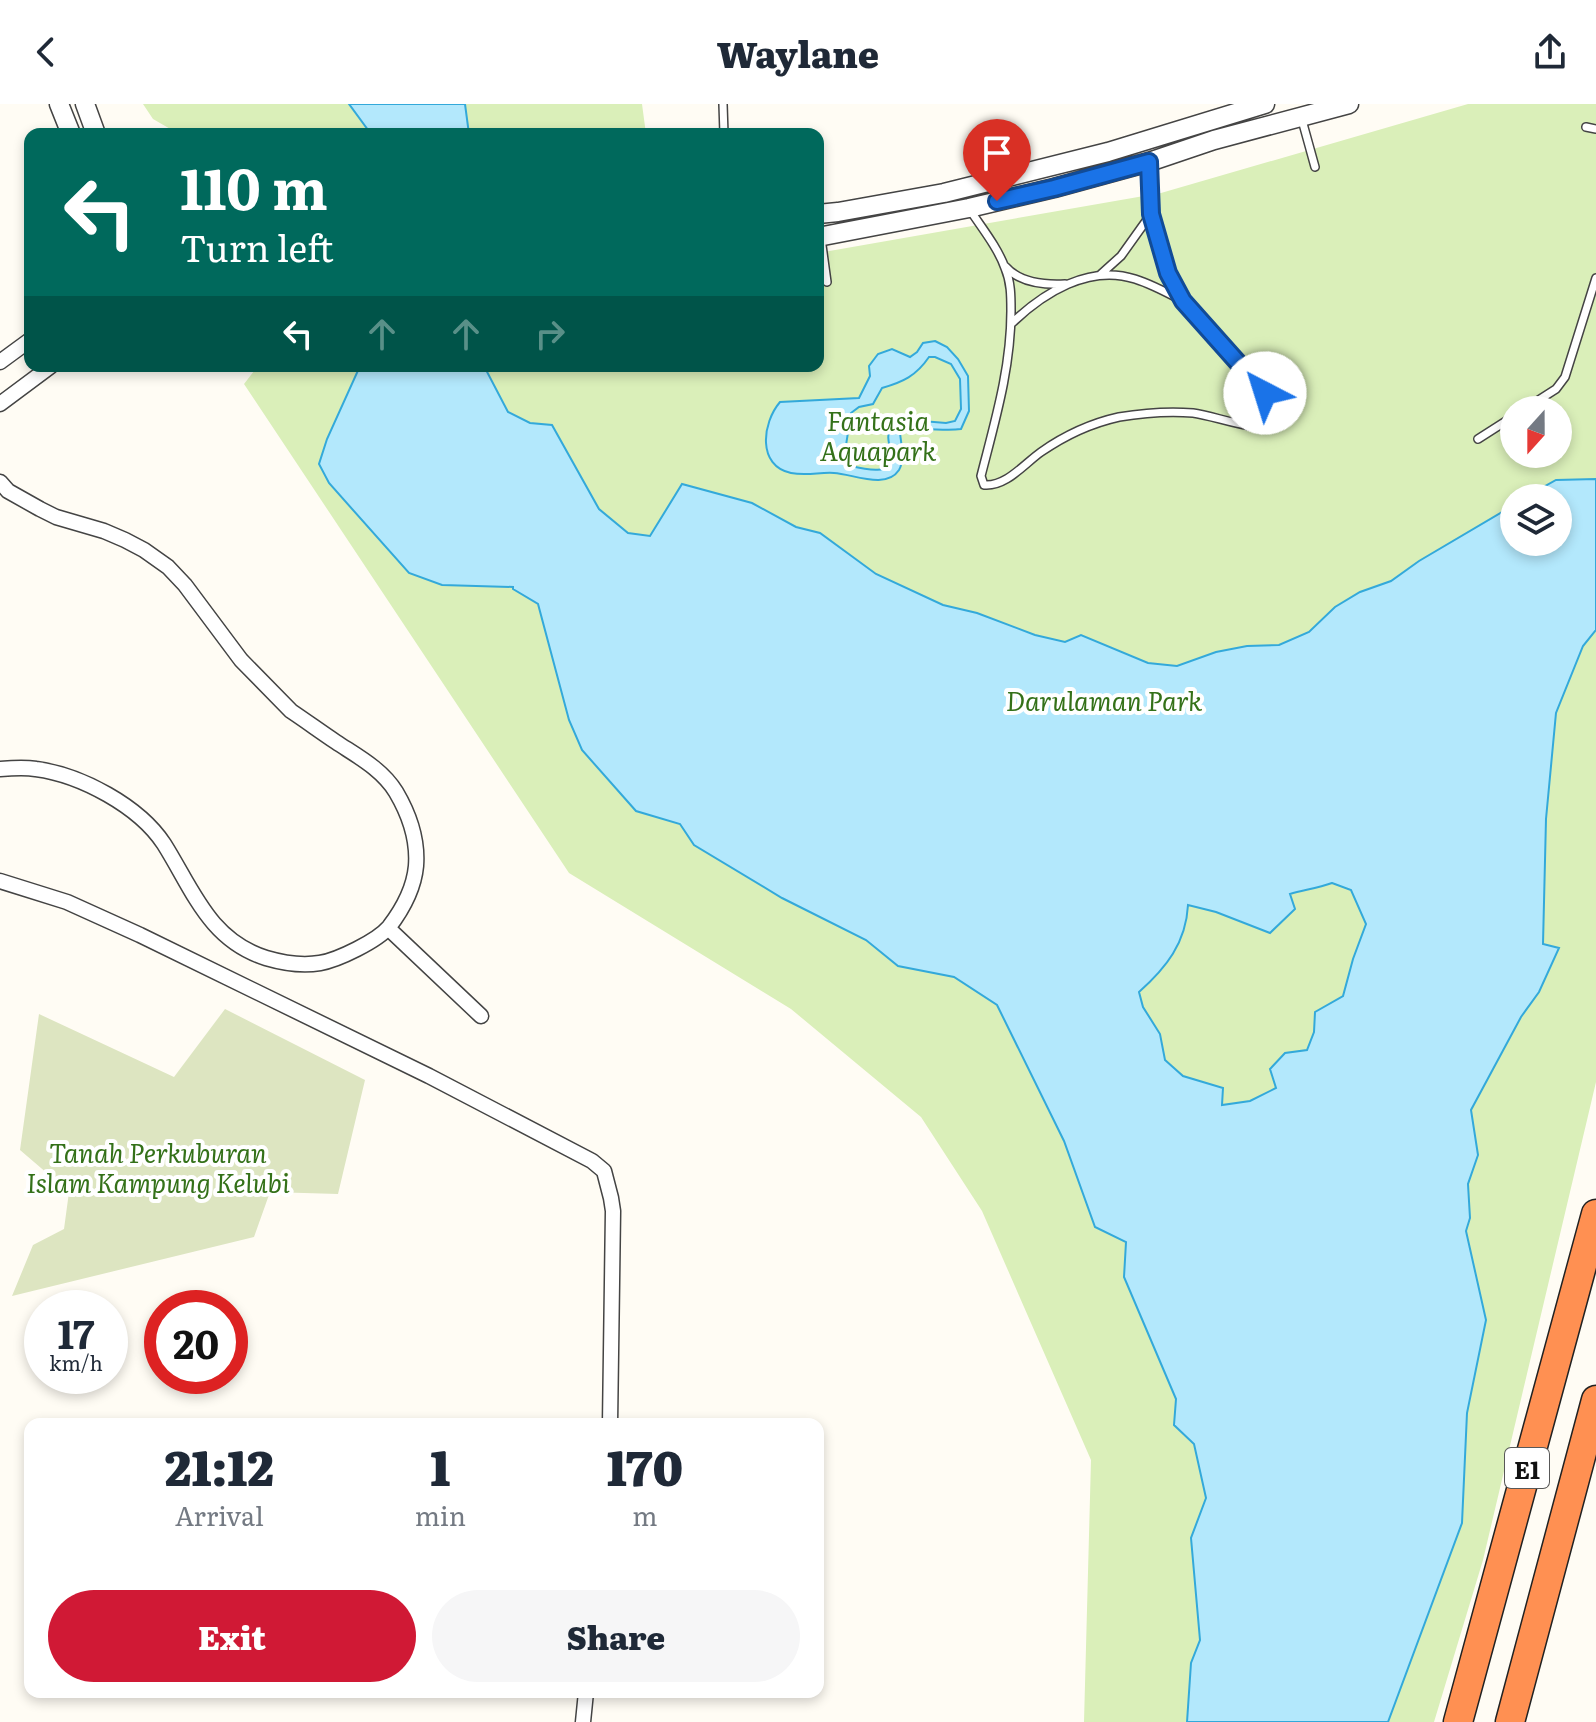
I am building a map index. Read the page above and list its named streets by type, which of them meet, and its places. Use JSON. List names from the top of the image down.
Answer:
{
  "streets": {
    "highway": ["E1"]
  },
  "parks": ["Fantasia Aquapark", "Darulaman Park", "Tanah Perkuburan Islam Kampung Kelubi"],
  "north": "bottom",
  "page": {
    "header": "Waylane",
    "turn": ["110 m", "Turn left"],
    "speed": "17 km/h",
    "limit": "20",
    "eta": [
      "21:12",
      "Arrival",
      "1",
      "min",
      "170",
      "m"
    ],
    "buttons": ["Exit", "Share"]
  }
}
